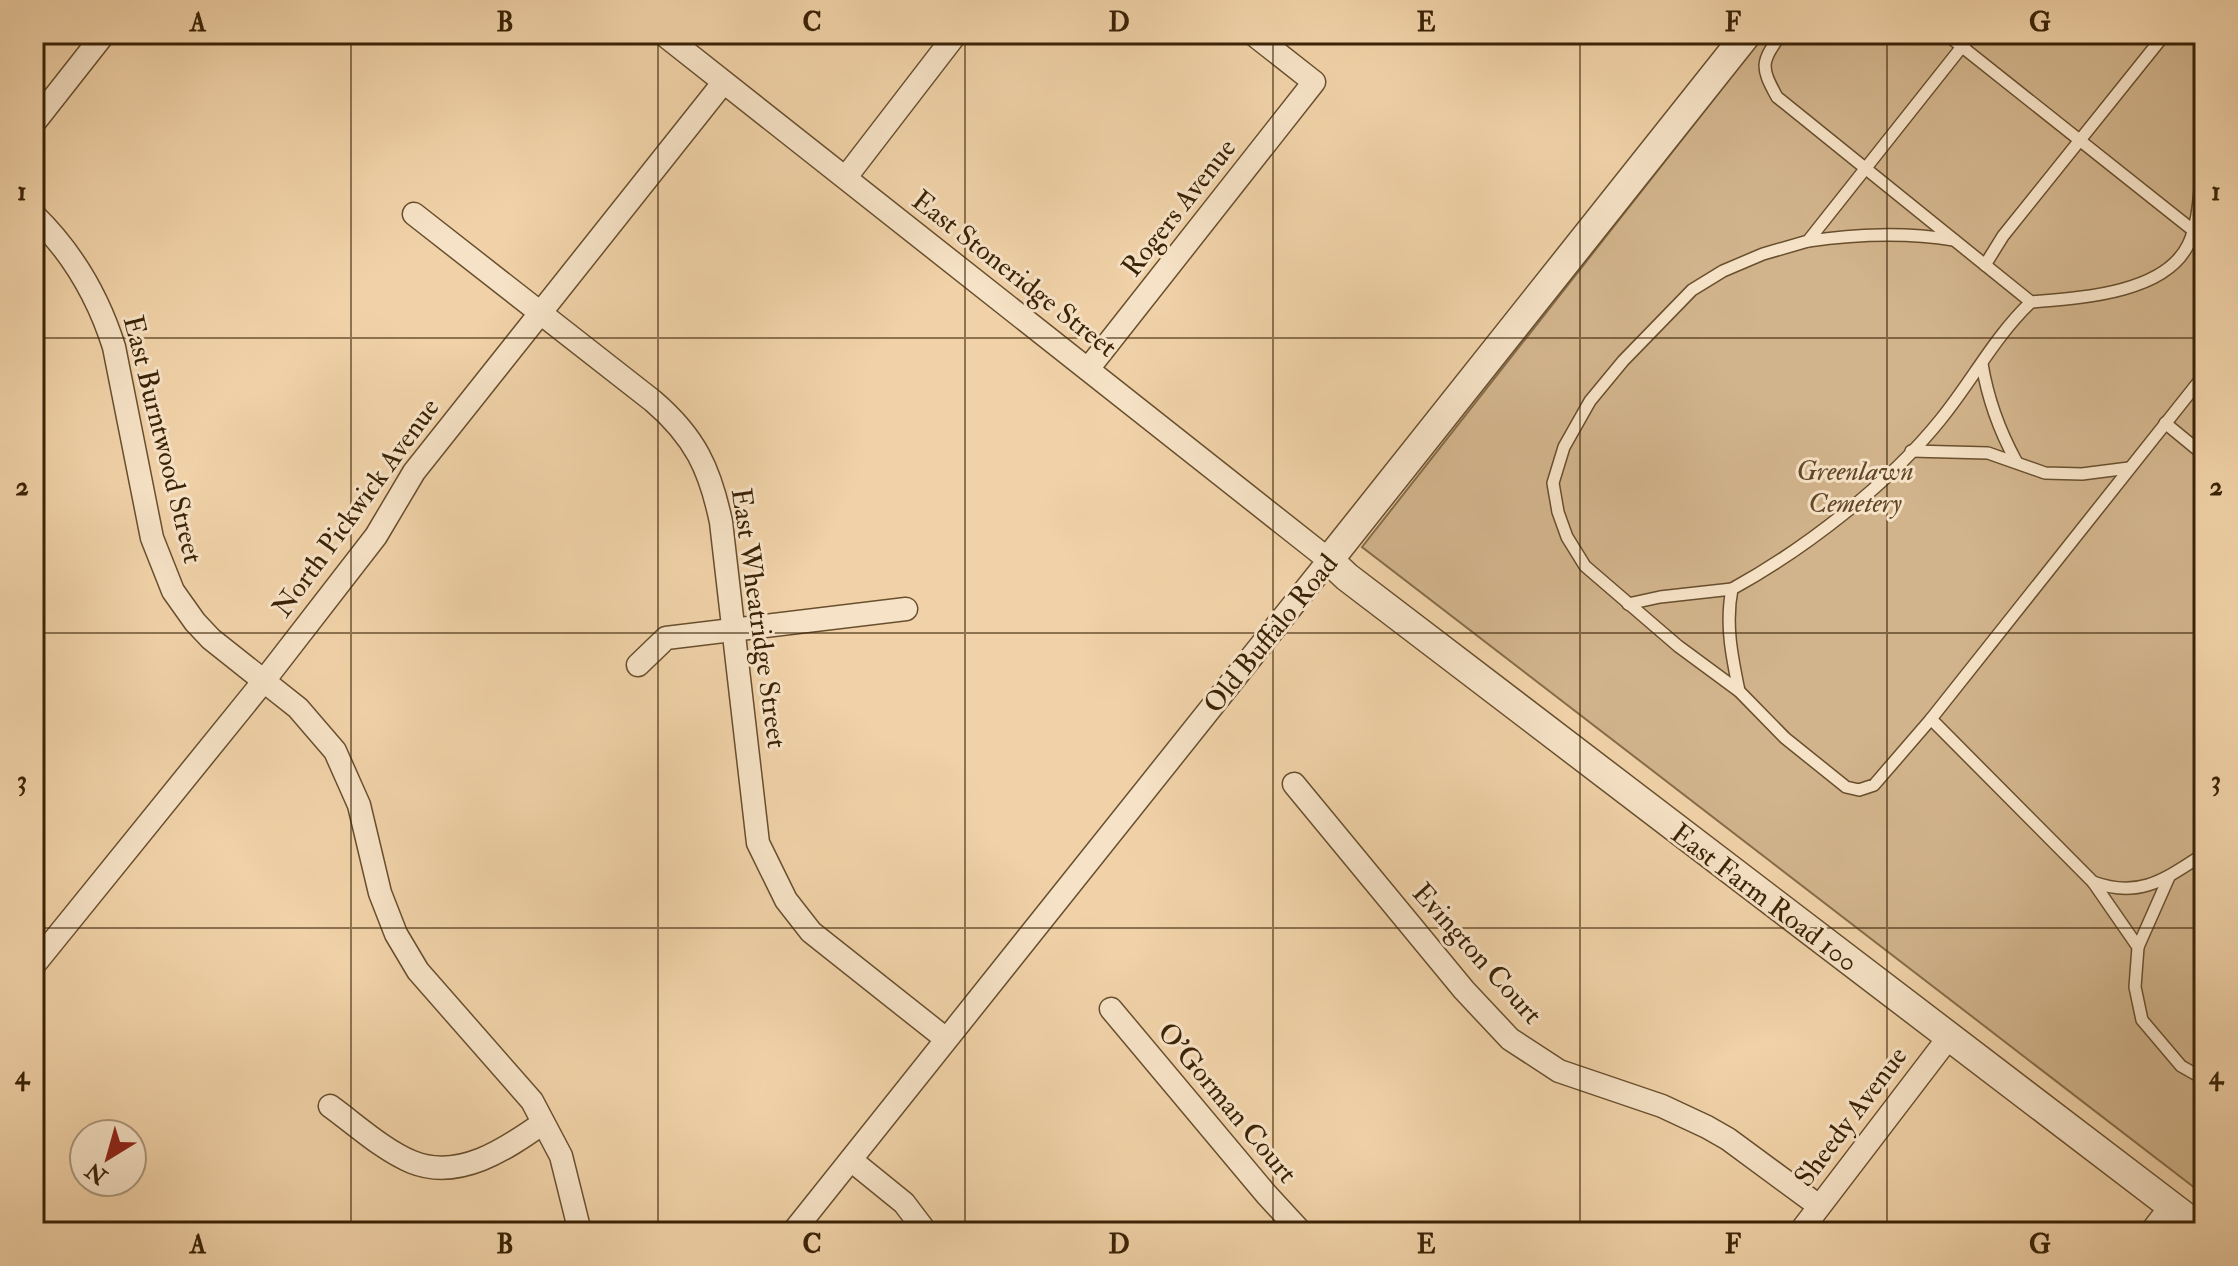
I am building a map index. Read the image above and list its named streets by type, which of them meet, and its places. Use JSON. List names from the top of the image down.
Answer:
{
  "streets": {
    "street": [
      "Rogers Avenue",
      "East Stoneridge Street",
      "East Burntwood Street",
      "North Pickwick Avenue",
      "East Wheatridge Street",
      "Old Buffalo Road",
      "East Farm Road 100",
      "Evington Court",
      "O'Gorman Court",
      "Sheedy Avenue"
    ]
  },
  "crossings": [
    ["Rogers Avenue", "East Stoneridge Street"],
    ["East Stoneridge Street", "North Pickwick Avenue"],
    ["East Stoneridge Street", "Old Buffalo Road"],
    ["East Stoneridge Street", "East Farm Road 100"],
    ["East Burntwood Street", "North Pickwick Avenue"],
    ["North Pickwick Avenue", "East Wheatridge Street"],
    ["East Wheatridge Street", "Old Buffalo Road"],
    ["Old Buffalo Road", "East Farm Road 100"],
    ["East Farm Road 100", "Sheedy Avenue"],
    ["Evington Court", "Sheedy Avenue"]
  ],
  "parks": ["Greenlawn Cemetery"],
  "north": "bottom left",
  "grid": {
    "columns": [
      "A",
      "B",
      "C",
      "D",
      "E",
      "F",
      "G"
    ],
    "rows": [
      "1",
      "2",
      "3",
      "4"
    ]
  }
}
